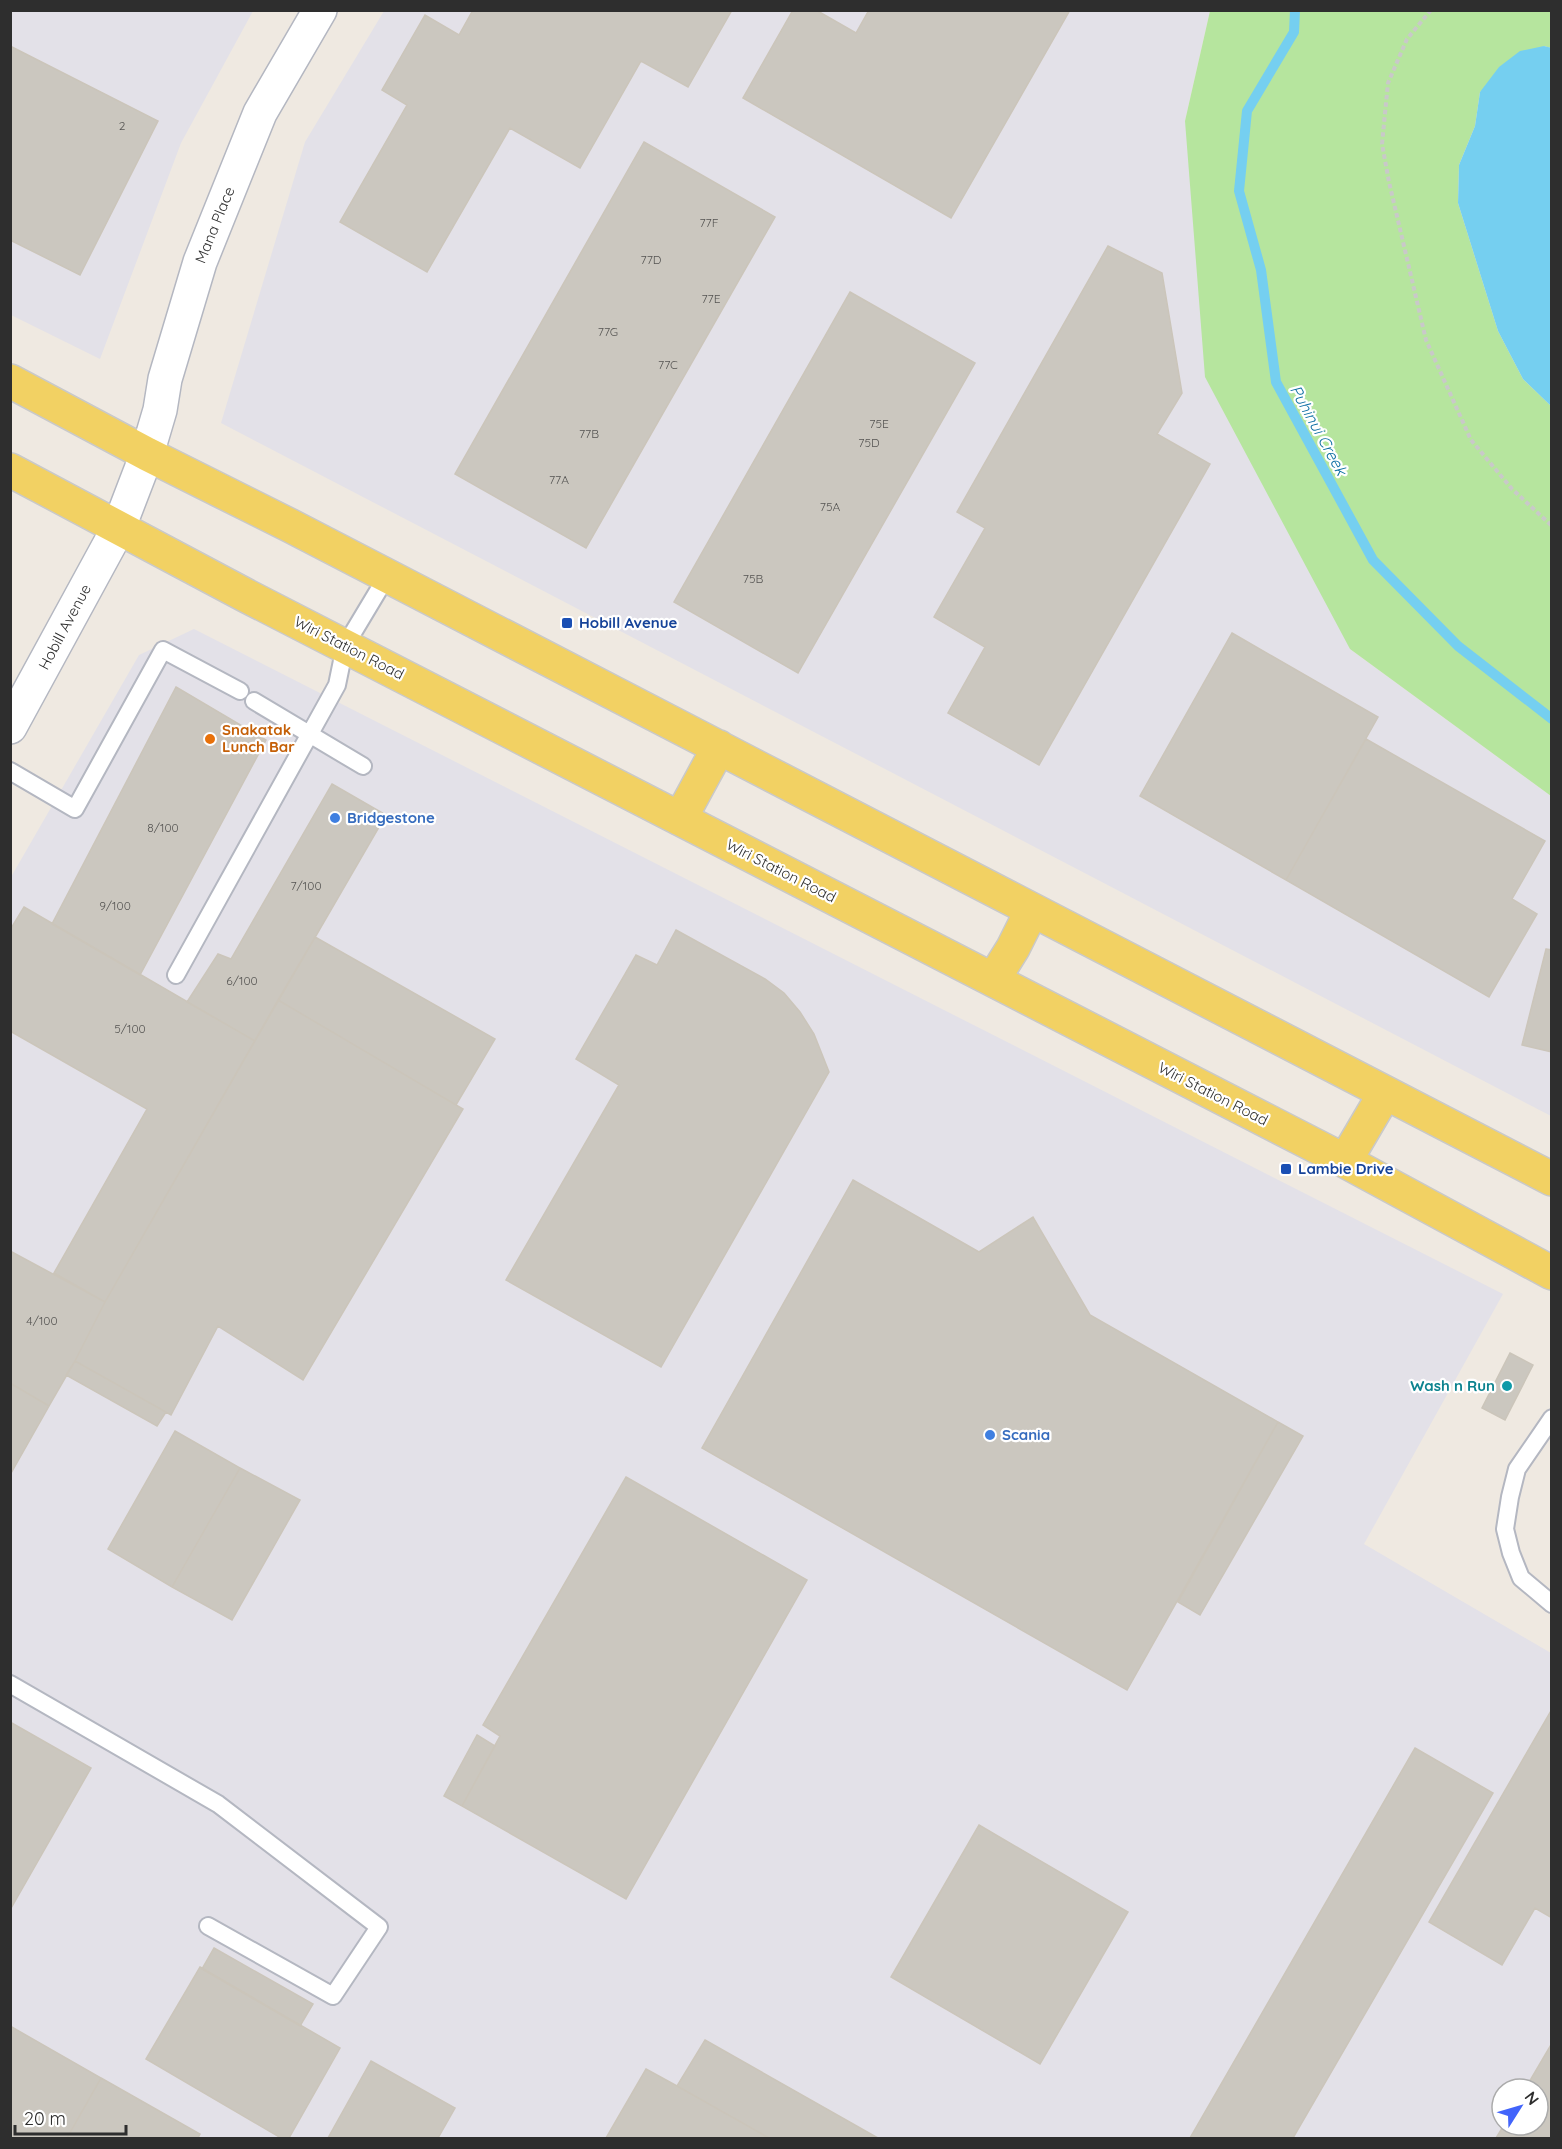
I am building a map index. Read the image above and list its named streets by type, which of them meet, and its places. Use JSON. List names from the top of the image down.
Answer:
{
  "streets": {
    "main road": ["Wiri Station Road"],
    "street": ["Mana Place", "Hobill Avenue"]
  },
  "crossings": [
    ["Mana Place", "Hobill Avenue"],
    ["Mana Place", "Wiri Station Road"],
    ["Hobill Avenue", "Wiri Station Road"]
  ],
  "water": ["Puhinui Creek"],
  "places": {
    "transit": ["Hobill Avenue", "Lambie Drive"],
    "other": [
      "Snakatak Lunch Bar",
      "Bridgestone",
      "Wash n Run",
      "Scania"
    ]
  },
  "house_numbers": [
    "2",
    "77F",
    "77D",
    "77E",
    "77G",
    "77C",
    "75E",
    "77B",
    "75D",
    "77A",
    "75A",
    "75B",
    "8/100",
    "7/100",
    "9/100",
    "6/100",
    "5/100",
    "4/100"
  ],
  "scale_bar": "20 m",
  "north": "top right"
}
